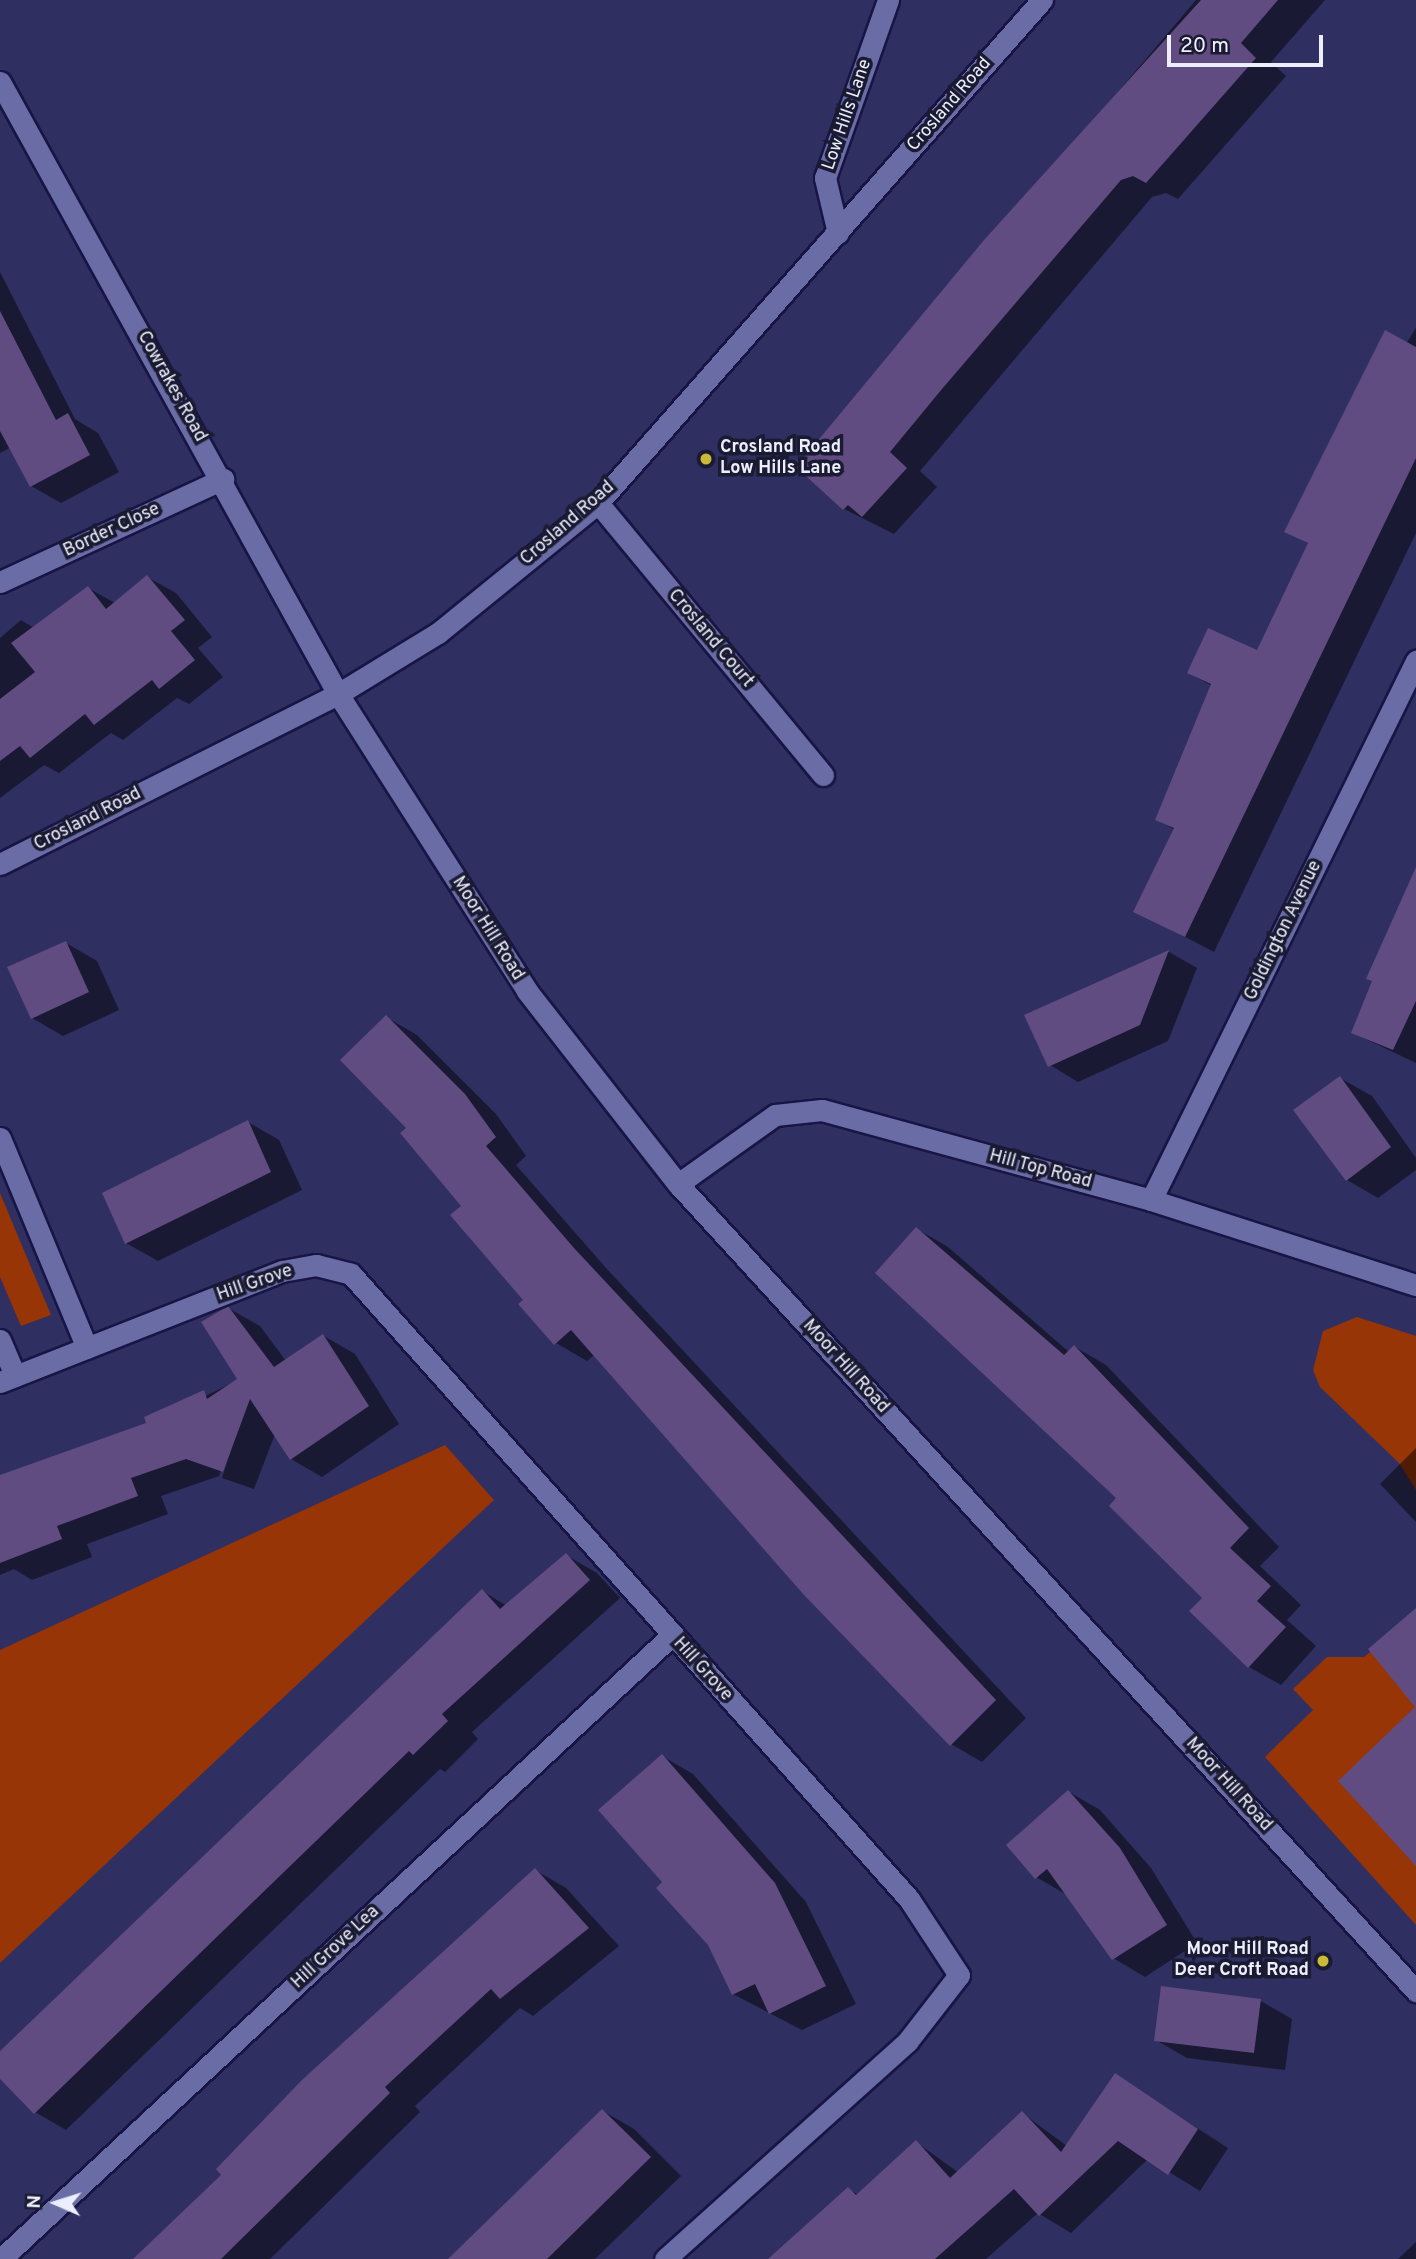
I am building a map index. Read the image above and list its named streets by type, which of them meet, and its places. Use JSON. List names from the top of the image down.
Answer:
{
  "streets": {
    "street": [
      "Crosland Road",
      "Low Hills Lane",
      "Cowrakes Road",
      "Border Close",
      "Crosland Court",
      "Moor Hill Road",
      "Goldington Avenue",
      "Hill Top Road",
      "Hill Grove",
      "Hill Grove Lea"
    ]
  },
  "crossings": [
    ["Crosland Road", "Low Hills Lane"],
    ["Crosland Road", "Cowrakes Road"],
    ["Crosland Road", "Crosland Court"],
    ["Crosland Road", "Moor Hill Road"],
    ["Cowrakes Road", "Border Close"],
    ["Cowrakes Road", "Moor Hill Road"],
    ["Moor Hill Road", "Hill Top Road"],
    ["Goldington Avenue", "Hill Top Road"],
    ["Hill Grove", "Hill Grove Lea"]
  ],
  "places": ["Crosland Road Low Hills Lane", "Moor Hill Road Deer Croft Road"],
  "scale_bar": "20 m",
  "north": "left"
}
